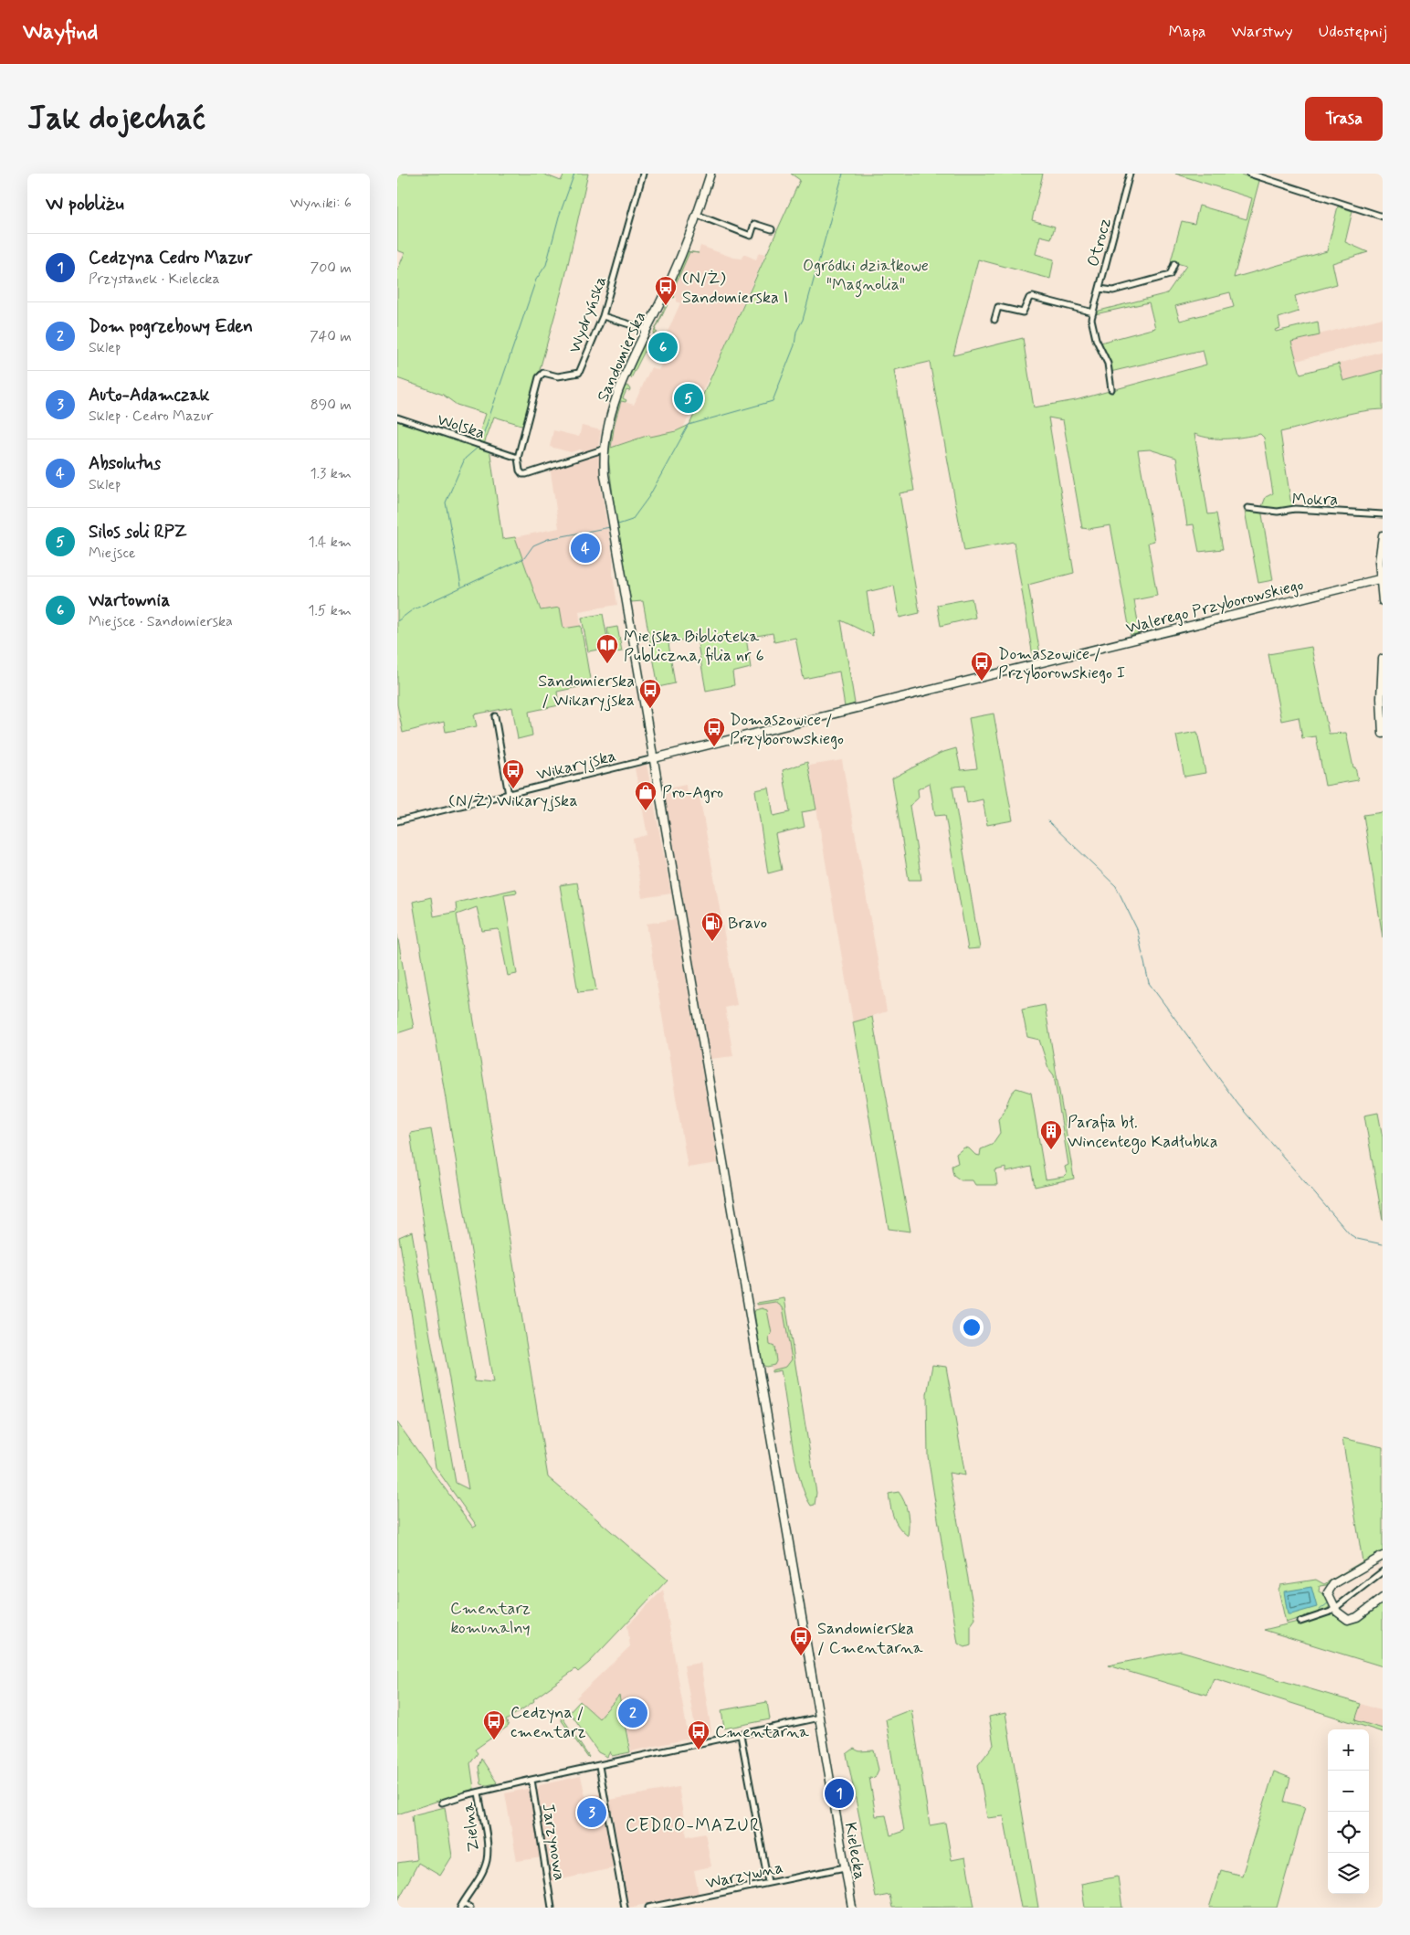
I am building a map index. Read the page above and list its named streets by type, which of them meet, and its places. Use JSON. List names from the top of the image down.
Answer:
{
  "streets": {
    "street": [
      "Otrocz",
      "Wydryńska",
      "Sandomierska",
      "Wolska",
      "Mokra",
      "Walerego Przyborowskiego",
      "Wikaryjska",
      "Zielna",
      "Jarzynowa",
      "Kielecka",
      "Warzywna"
    ]
  },
  "crossings": [
    ["Wydryńska", "Wolska"],
    ["Sandomierska", "Walerego Przyborowskiego"],
    ["Sandomierska", "Wikaryjska"],
    ["Sandomierska", "Kielecka"],
    ["Walerego Przyborowskiego", "Wikaryjska"],
    ["Walerego Przyborowskiego", "Kielecka"],
    ["Wikaryjska", "Kielecka"],
    ["Kielecka", "Warzywna"]
  ],
  "districts": ["CEDRO-MAZUR"],
  "parks": ["Ogródki działkowe \"Magnolia\"", "Cmentarz komunalny"],
  "places": {
    "bus stop": [
      "(N/Ż) Sandomierska I",
      "Domaszowice / Przyborowskiego I",
      "Sandomierska / Wikaryjska",
      "Domaszowice / Przyborowskiego",
      "(N/Ż) Wikaryjska",
      "Sandomierska / Cmentarna",
      "Cedzyna / cmentarz",
      "Cmentarna"
    ],
    "library": ["Miejska Biblioteka Publiczna, filia nr 6"],
    "shop": ["Pro-Agro"],
    "fuel station": ["Bravo"],
    "building": ["Parafia bł. Wincentego Kadłubka"]
  },
  "page": {
    "header": "Wayfind",
    "nav": ["Mapa", "Warstwy", "Udostępnij"],
    "buttons": "Trasa",
    "title": "Jak dojechać",
    "heading": ["W pobliżu", "Wyniki: 6"],
    "list": [
      {
        "mark": "1",
        "name": "Cedzyna Cedro Mazur",
        "note": "Przystanek · Kielecka",
        "value": "700 m"
      },
      {
        "mark": "2",
        "name": "Dom pogrzebowy Eden",
        "note": "Sklep",
        "value": "740 m"
      },
      {
        "mark": "3",
        "name": "Auto-Adamczak",
        "note": "Sklep · Cedro Mazur",
        "value": "890 m"
      },
      {
        "mark": "4",
        "name": "Absolutus",
        "note": "Sklep",
        "value": "1.3 km"
      },
      {
        "mark": "5",
        "name": "Silos soli RPZ",
        "note": "Miejsce",
        "value": "1.4 km"
      },
      {
        "mark": "6",
        "name": "Wartownia",
        "note": "Miejsce · Sandomierska",
        "value": "1.5 km"
      }
    ],
    "pins": [
      "6",
      "5",
      "4",
      "2",
      "1",
      "3"
    ],
    "map_buttons": ["+", "−"]
  }
}
